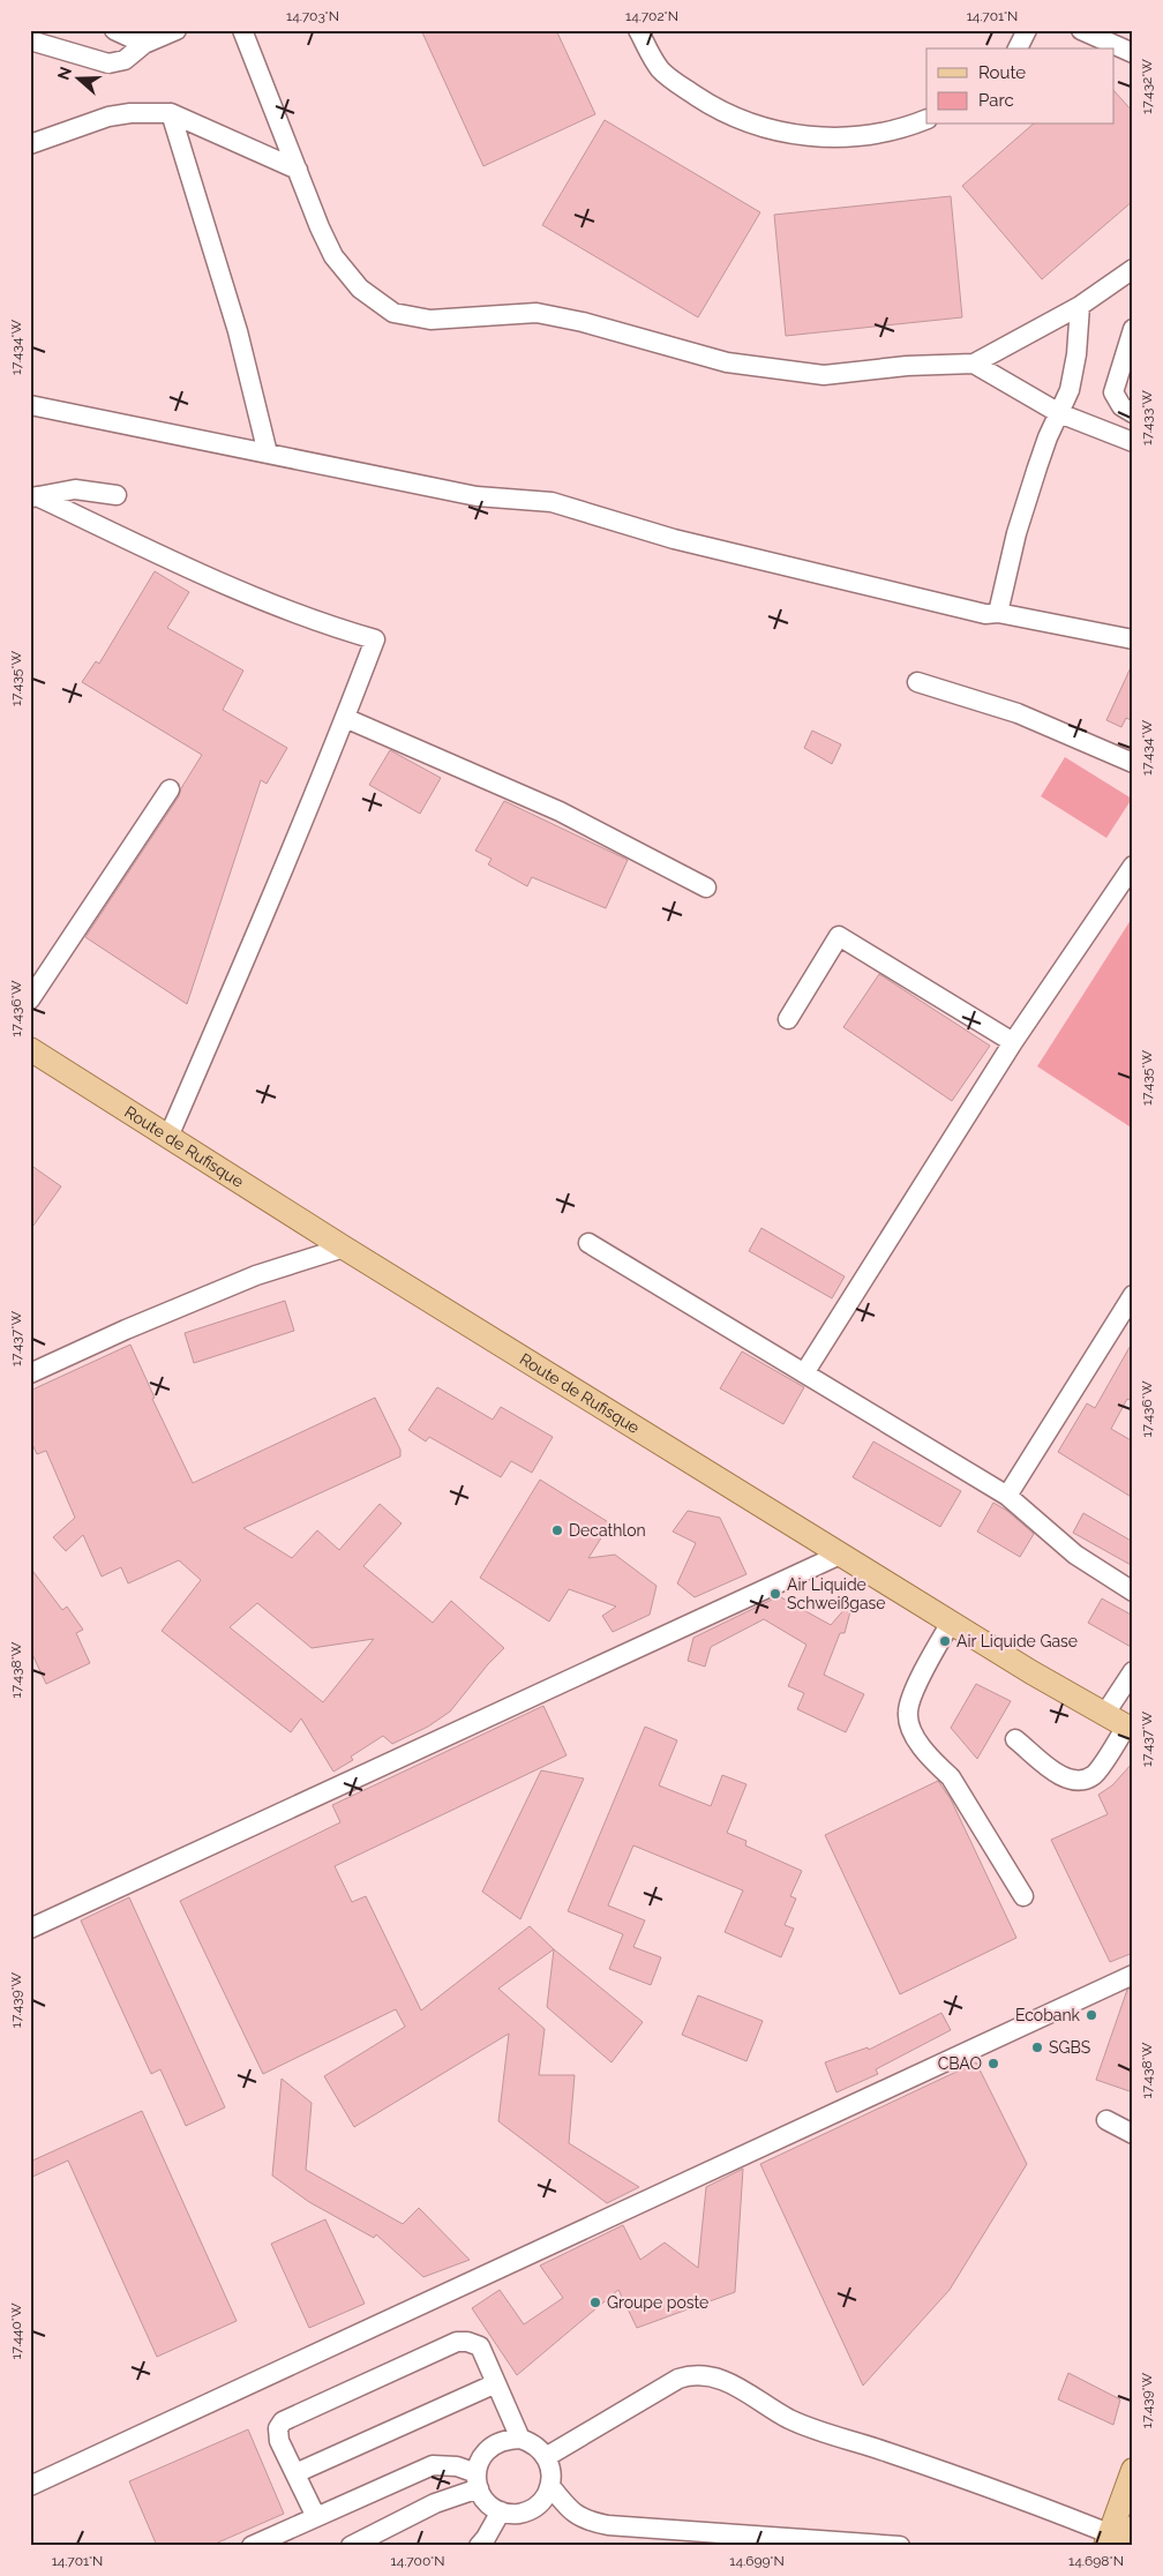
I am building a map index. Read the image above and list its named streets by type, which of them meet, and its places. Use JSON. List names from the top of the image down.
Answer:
{
  "streets": {
    "main road": ["Route de Rufisque"]
  },
  "places": [
    "Decathlon",
    "Air Liquide Schweißgase",
    "Air Liquide Gase",
    "Ecobank",
    "SGBS",
    "CBAO",
    "Groupe poste"
  ],
  "legend": ["Route", "Parc"],
  "north": "left",
  "coordinates": [
    "14.703°N",
    "14.702°N",
    "14.701°N",
    "17.432°W",
    "17.434°W",
    "17.433°W",
    "17.435°W",
    "17.436°W",
    "17.437°W",
    "17.438°W",
    "17.439°W",
    "17.440°W",
    "14.700°N",
    "14.699°N",
    "14.698°N"
  ]
}
